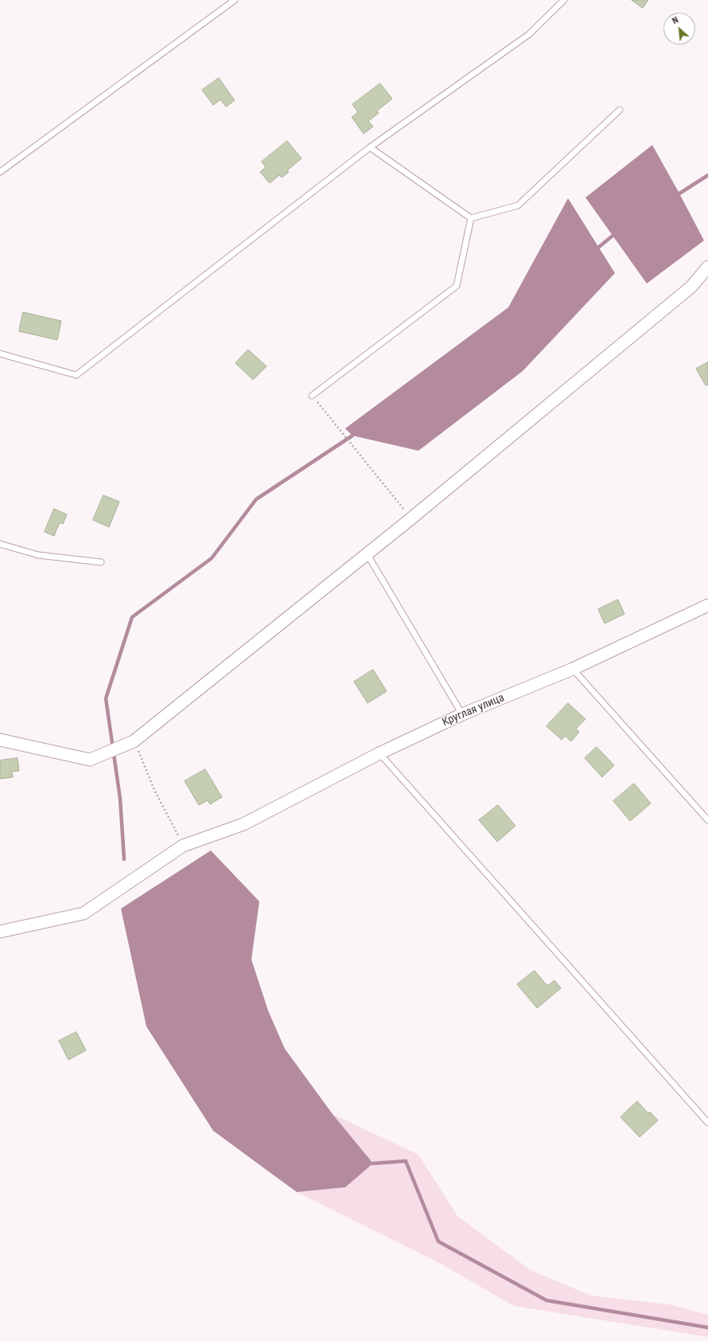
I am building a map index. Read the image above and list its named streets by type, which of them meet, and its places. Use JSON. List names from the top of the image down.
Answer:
{
  "streets": {
    "street": ["Круглая улица"]
  },
  "north": "top left"
}
